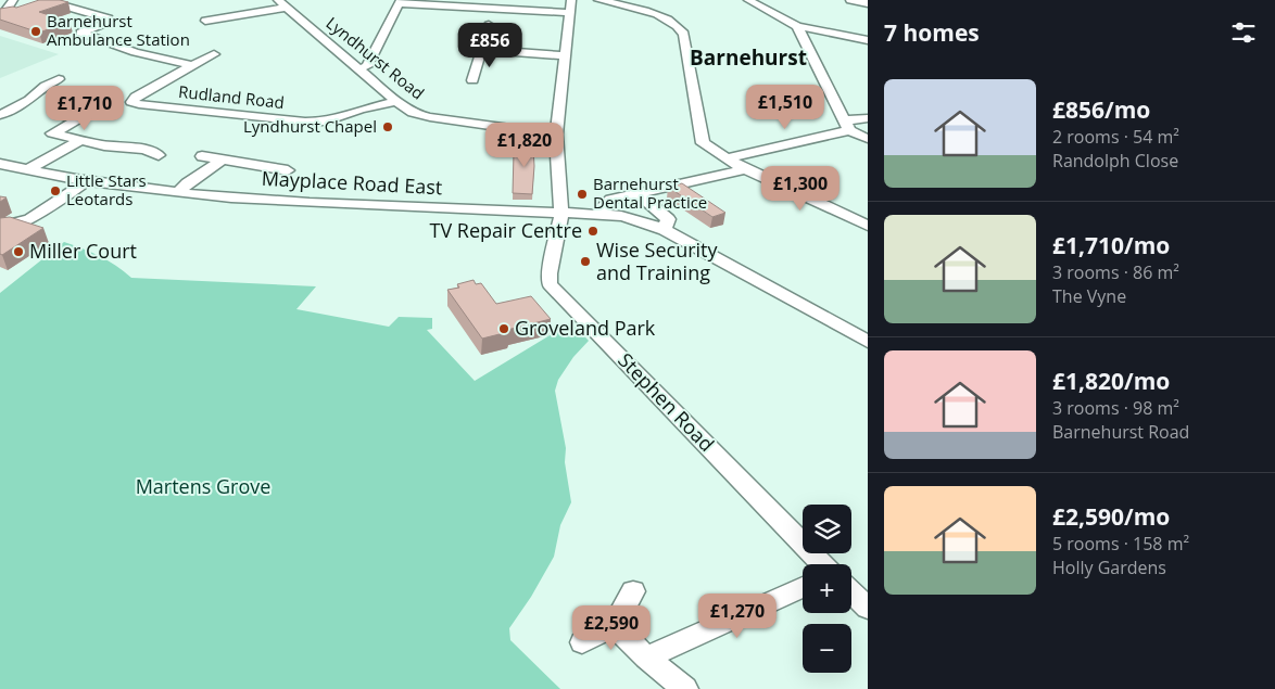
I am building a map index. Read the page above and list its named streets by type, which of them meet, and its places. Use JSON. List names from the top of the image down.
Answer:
{
  "streets": {
    "street": [
      "Lyndhurst Road",
      "Rudland Road",
      "Mayplace Road East",
      "Stephen Road"
    ]
  },
  "crossings": [
    ["Lyndhurst Road", "Rudland Road"],
    ["Mayplace Road East", "Stephen Road"]
  ],
  "districts": ["Barnehurst"],
  "parks": ["Martens Grove"],
  "places": [
    "Barnehurst Ambulance Station",
    "Lyndhurst Chapel",
    "Little Stars Leotards",
    "Barnehurst Dental Practice",
    "TV Repair Centre",
    "Miller Court",
    "Wise Security and Training",
    "Groveland Park"
  ],
  "page": {
    "heading": "7 homes",
    "price": [
      "£856",
      "£1,510",
      "£1,710",
      "£1,820",
      "£1,300",
      "£1,270",
      "£2,590"
    ],
    "list": [
      {
        "name": "£856/mo",
        "note": "2 rooms · 54 m² · Randolph Close"
      },
      {
        "name": "£1,710/mo",
        "note": "3 rooms · 86 m² · The Vyne"
      },
      {
        "name": "£1,820/mo",
        "note": "3 rooms · 98 m² · Barnehurst Road"
      },
      {
        "name": "£2,590/mo",
        "note": "5 rooms · 158 m² · Holly Gardens"
      }
    ],
    "map_buttons": ["+", "−"]
  }
}
